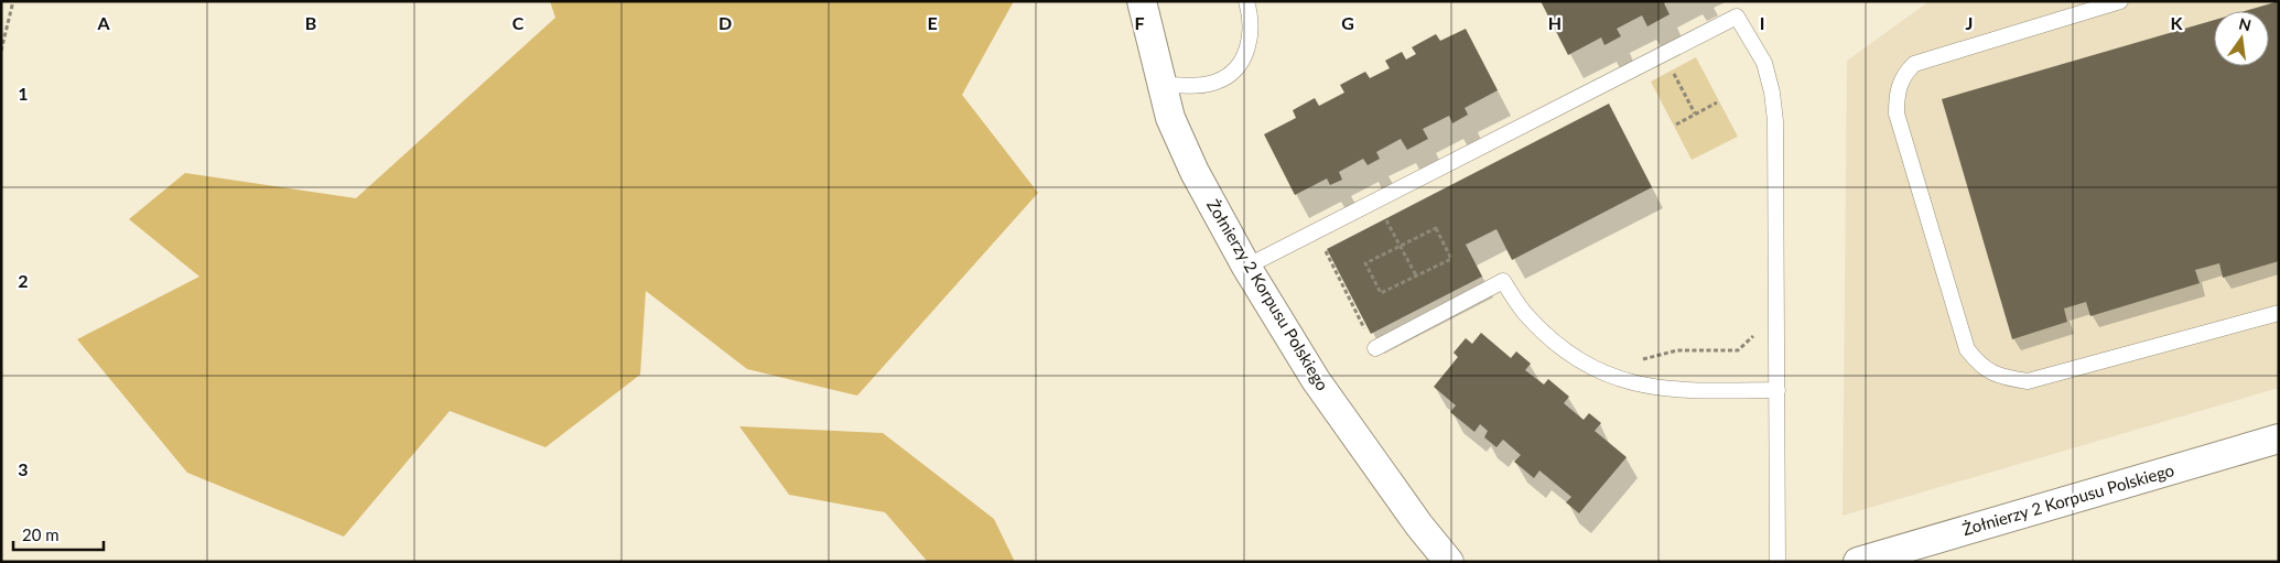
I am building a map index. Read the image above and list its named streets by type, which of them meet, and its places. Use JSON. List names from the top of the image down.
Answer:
{
  "streets": {
    "street": ["Żołnierzy 2 Korpusu Polskiego"]
  },
  "scale_bar": "20 m",
  "north": "top",
  "grid": {
    "columns": [
      "A",
      "B",
      "C",
      "D",
      "E",
      "F",
      "G",
      "H",
      "I",
      "J",
      "K"
    ],
    "rows": ["1", "2", "3"]
  }
}
